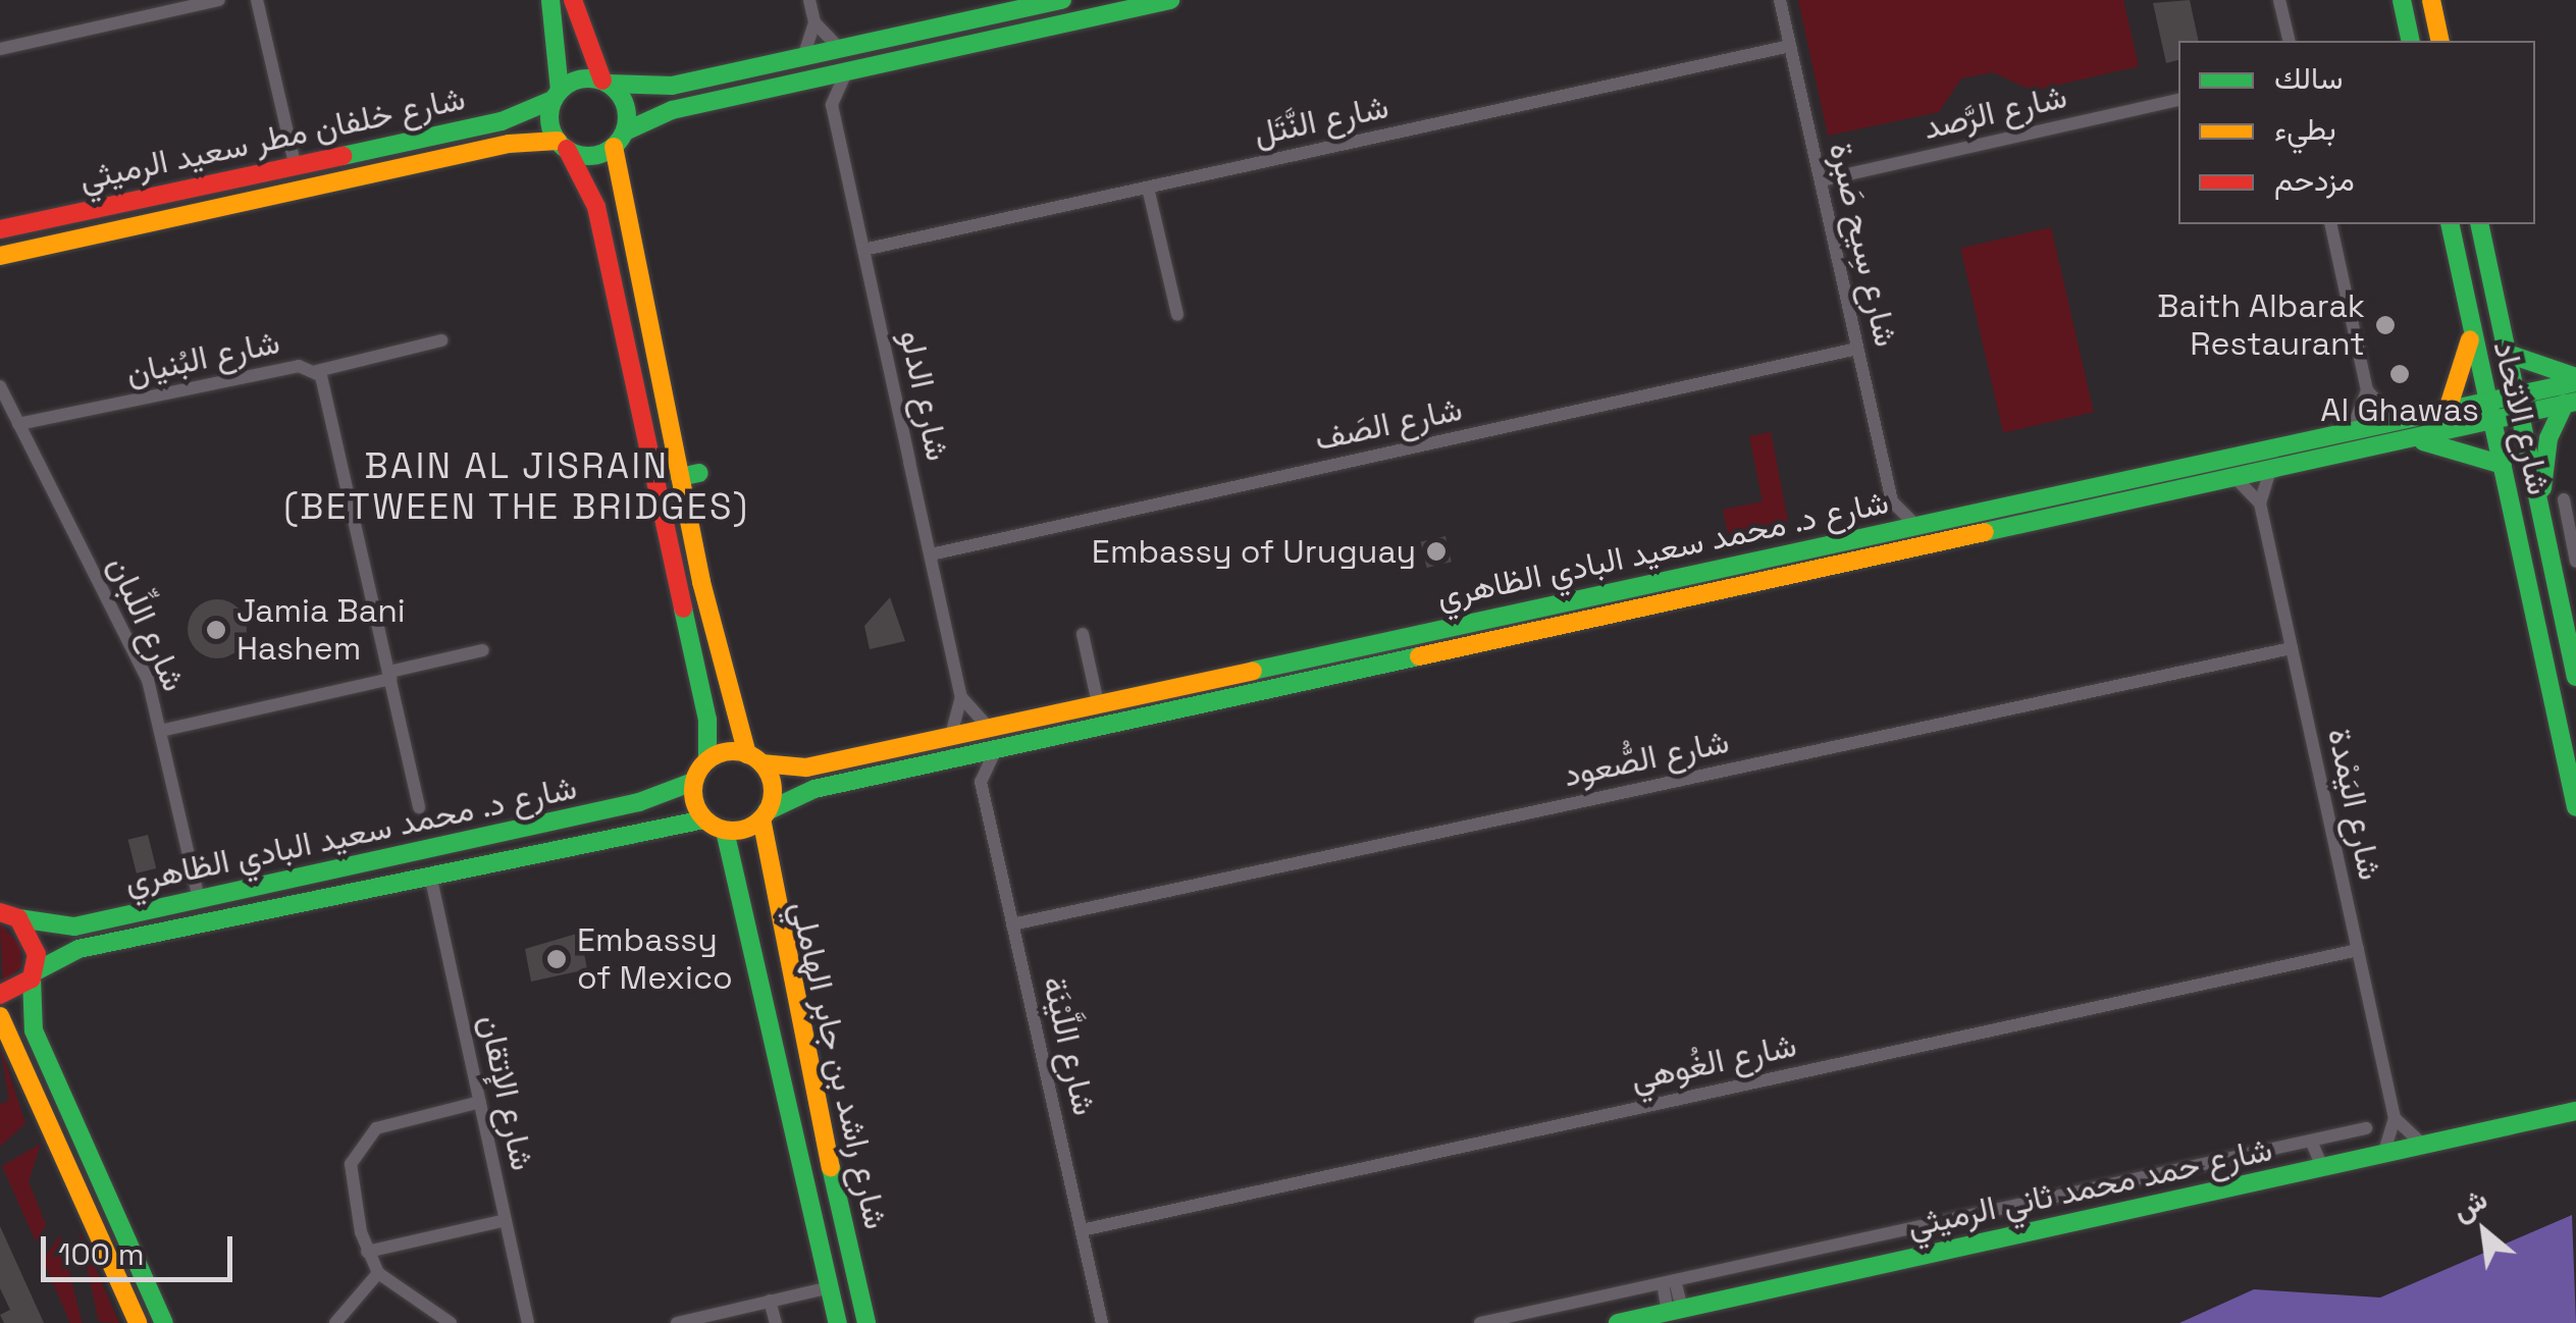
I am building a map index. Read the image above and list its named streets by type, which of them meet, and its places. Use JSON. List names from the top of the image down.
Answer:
{
  "streets": {
    "street": [
      "شارع الرَّصد",
      "شارع النَّتَل",
      "شارع خلفان مطر سعيد الرميثي",
      "شارع سِيح صَبرة",
      "شارع البُنيان",
      "شارع الدلو",
      "شارع الاتحاد",
      "شارع الصَف",
      "شارع د. محمد سعيد البادي الظاهري",
      "شارع اللِّبان",
      "شارع الصُّعود",
      "شارع اليَمْدة",
      "شارع اللَّيْنَة",
      "شارع الغُوهي",
      "شارع راشد بن جابر الهاملي",
      "شارع الإتقان",
      "شارع حمد محمد ثاني الرميثي"
    ]
  },
  "crossings": [
    ["شارع الرَّصد", "شارع سِيح صَبرة"],
    ["شارع النَّتَل", "شارع سِيح صَبرة"],
    ["شارع النَّتَل", "شارع الدلو"],
    ["شارع سِيح صَبرة", "شارع الصَف"],
    ["شارع البُنيان", "شارع اللِّبان"],
    ["شارع الدلو", "شارع الصَف"],
    ["شارع الدلو", "شارع د. محمد سعيد البادي الظاهري"],
    ["شارع الاتحاد", "شارع د. محمد سعيد البادي الظاهري"],
    ["شارع د. محمد سعيد البادي الظاهري", "شارع اللِّبان"],
    ["شارع د. محمد سعيد البادي الظاهري", "شارع اليَمْدة"],
    ["شارع د. محمد سعيد البادي الظاهري", "شارع راشد بن جابر الهاملي"],
    ["شارع د. محمد سعيد البادي الظاهري", "شارع الإتقان"],
    ["شارع الصُّعود", "شارع اليَمْدة"],
    ["شارع الصُّعود", "شارع اللَّيْنَة"],
    ["شارع اليَمْدة", "شارع الغُوهي"],
    ["شارع اليَمْدة", "شارع حمد محمد ثاني الرميثي"],
    ["شارع اللَّيْنَة", "شارع الغُوهي"]
  ],
  "districts": ["BAIN AL JISRAIN (BETWEEN THE BRIDGES)"],
  "places": [
    "Baith Albarak Restaurant",
    "Al Ghawas",
    "Embassy of Uruguay",
    "Jamia Bani Hashem",
    "Embassy of Mexico"
  ],
  "legend": ["سالك", "بطيء", "مزدحم"],
  "scale_bar": "100 m",
  "north": "top left"
}
